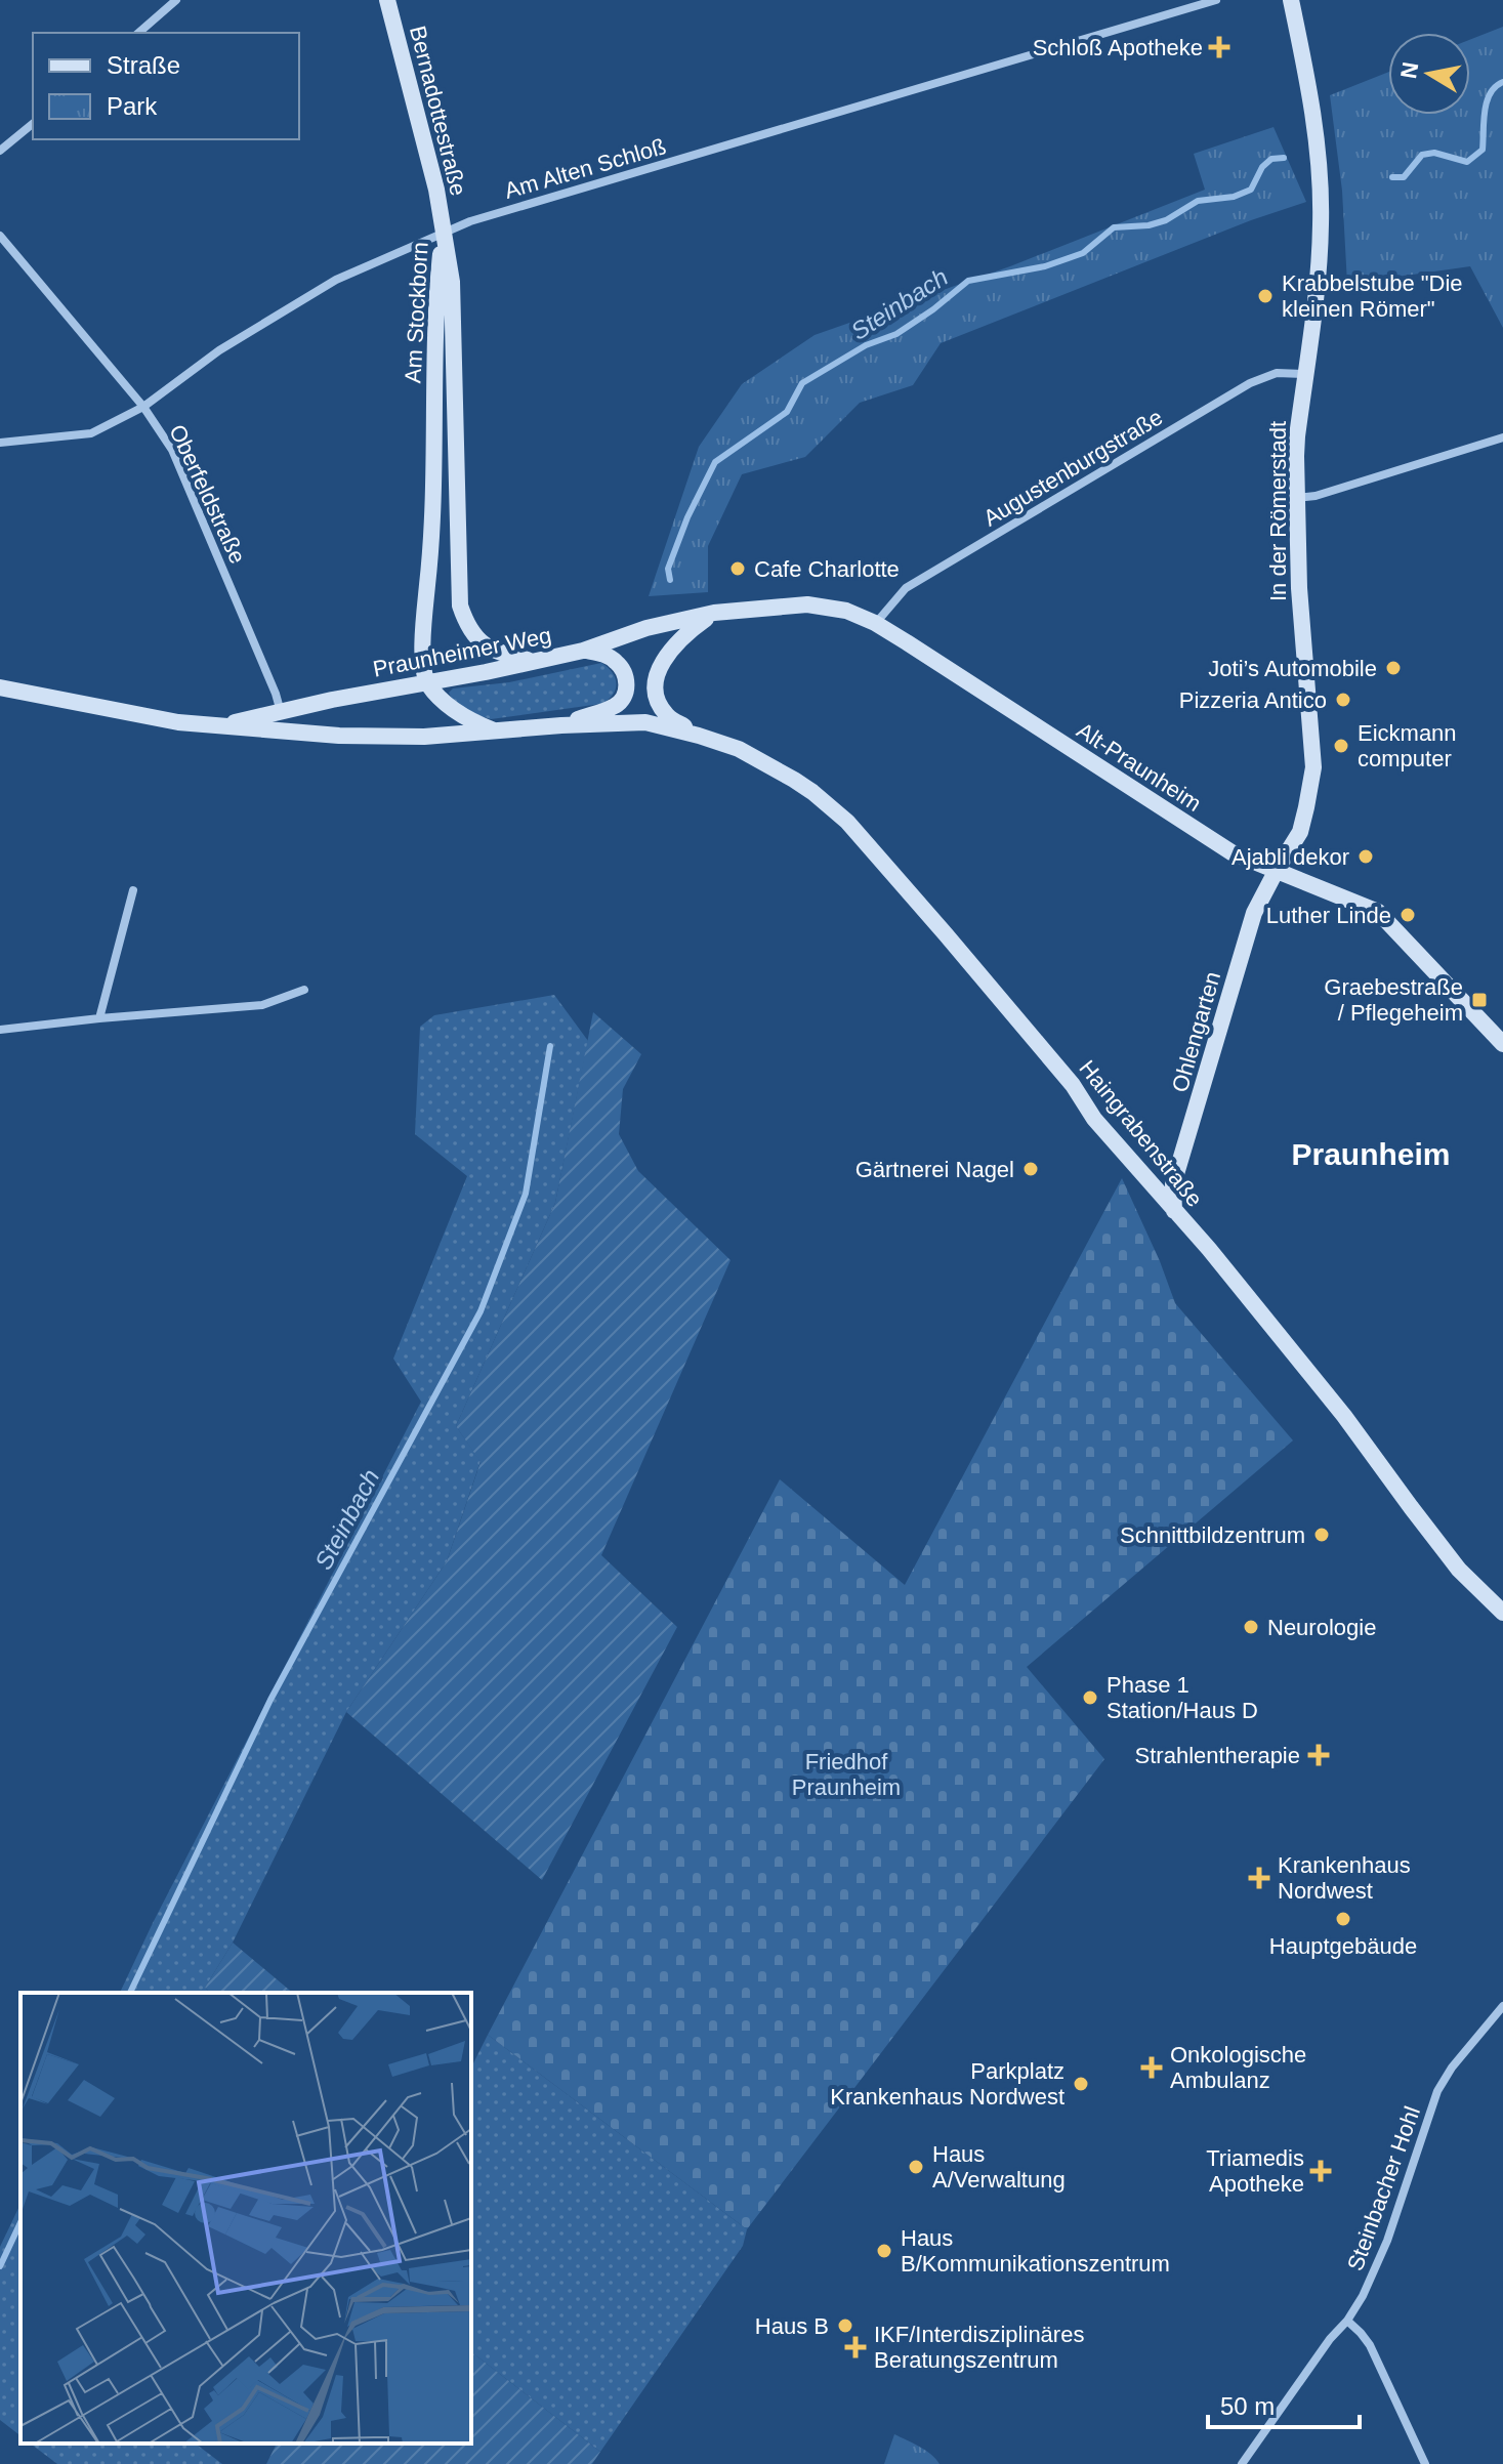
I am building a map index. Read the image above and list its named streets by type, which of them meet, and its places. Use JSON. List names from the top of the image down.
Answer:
{
  "streets": {
    "main road": [
      "Bernadottestraße",
      "Am Stockborn",
      "In der Römerstadt",
      "Praunheimer Weg",
      "Alt-Praunheim",
      "Ohlengarten",
      "Haingrabenstraße"
    ],
    "street": [
      "Am Alten Schloß",
      "Augustenburgstraße",
      "Oberfeldstraße",
      "Steinbacher Hohl"
    ]
  },
  "crossings": [
    ["Bernadottestraße", "Am Alten Schloß"],
    ["Bernadottestraße", "Am Stockborn"],
    ["Am Alten Schloß", "Am Stockborn"],
    ["Am Alten Schloß", "Oberfeldstraße"],
    ["Am Stockborn", "Praunheimer Weg"],
    ["Augustenburgstraße", "In der Römerstadt"],
    ["Augustenburgstraße", "Alt-Praunheim"],
    ["Oberfeldstraße", "Praunheimer Weg"],
    ["In der Römerstadt", "Alt-Praunheim"],
    ["In der Römerstadt", "Ohlengarten"],
    ["Praunheimer Weg", "Alt-Praunheim"],
    ["Praunheimer Weg", "Haingrabenstraße"],
    ["Alt-Praunheim", "Ohlengarten"],
    ["Ohlengarten", "Haingrabenstraße"]
  ],
  "districts": ["Praunheim"],
  "water": ["Steinbach"],
  "parks": ["Friedhof Praunheim"],
  "places": {
    "health": [
      "Schloß Apotheke",
      "Strahlentherapie",
      "Krankenhaus Nordwest",
      "Onkologische Ambulanz",
      "Triamedis Apotheke",
      "IKF/Interdisziplinäres Beratungszentrum"
    ],
    "other": [
      "Krabbelstube \"Die kleinen Römer\"",
      "Cafe Charlotte",
      "Joti’s Automobile",
      "Pizzeria Antico",
      "Eickmann computer",
      "Ajabli dekor",
      "Luther Linde",
      "Gärtnerei Nagel",
      "Schnittbildzentrum",
      "Neurologie",
      "Phase 1 Station/Haus D",
      "Hauptgebäude",
      "Parkplatz Krankenhaus Nordwest",
      "Haus A/Verwaltung",
      "Haus B/Kommunikationszentrum",
      "Haus B"
    ],
    "transit": ["Graebestraße / Pflegeheim"]
  },
  "legend": ["Straße", "Park"],
  "scale_bar": "50 m",
  "north": "left"
}
